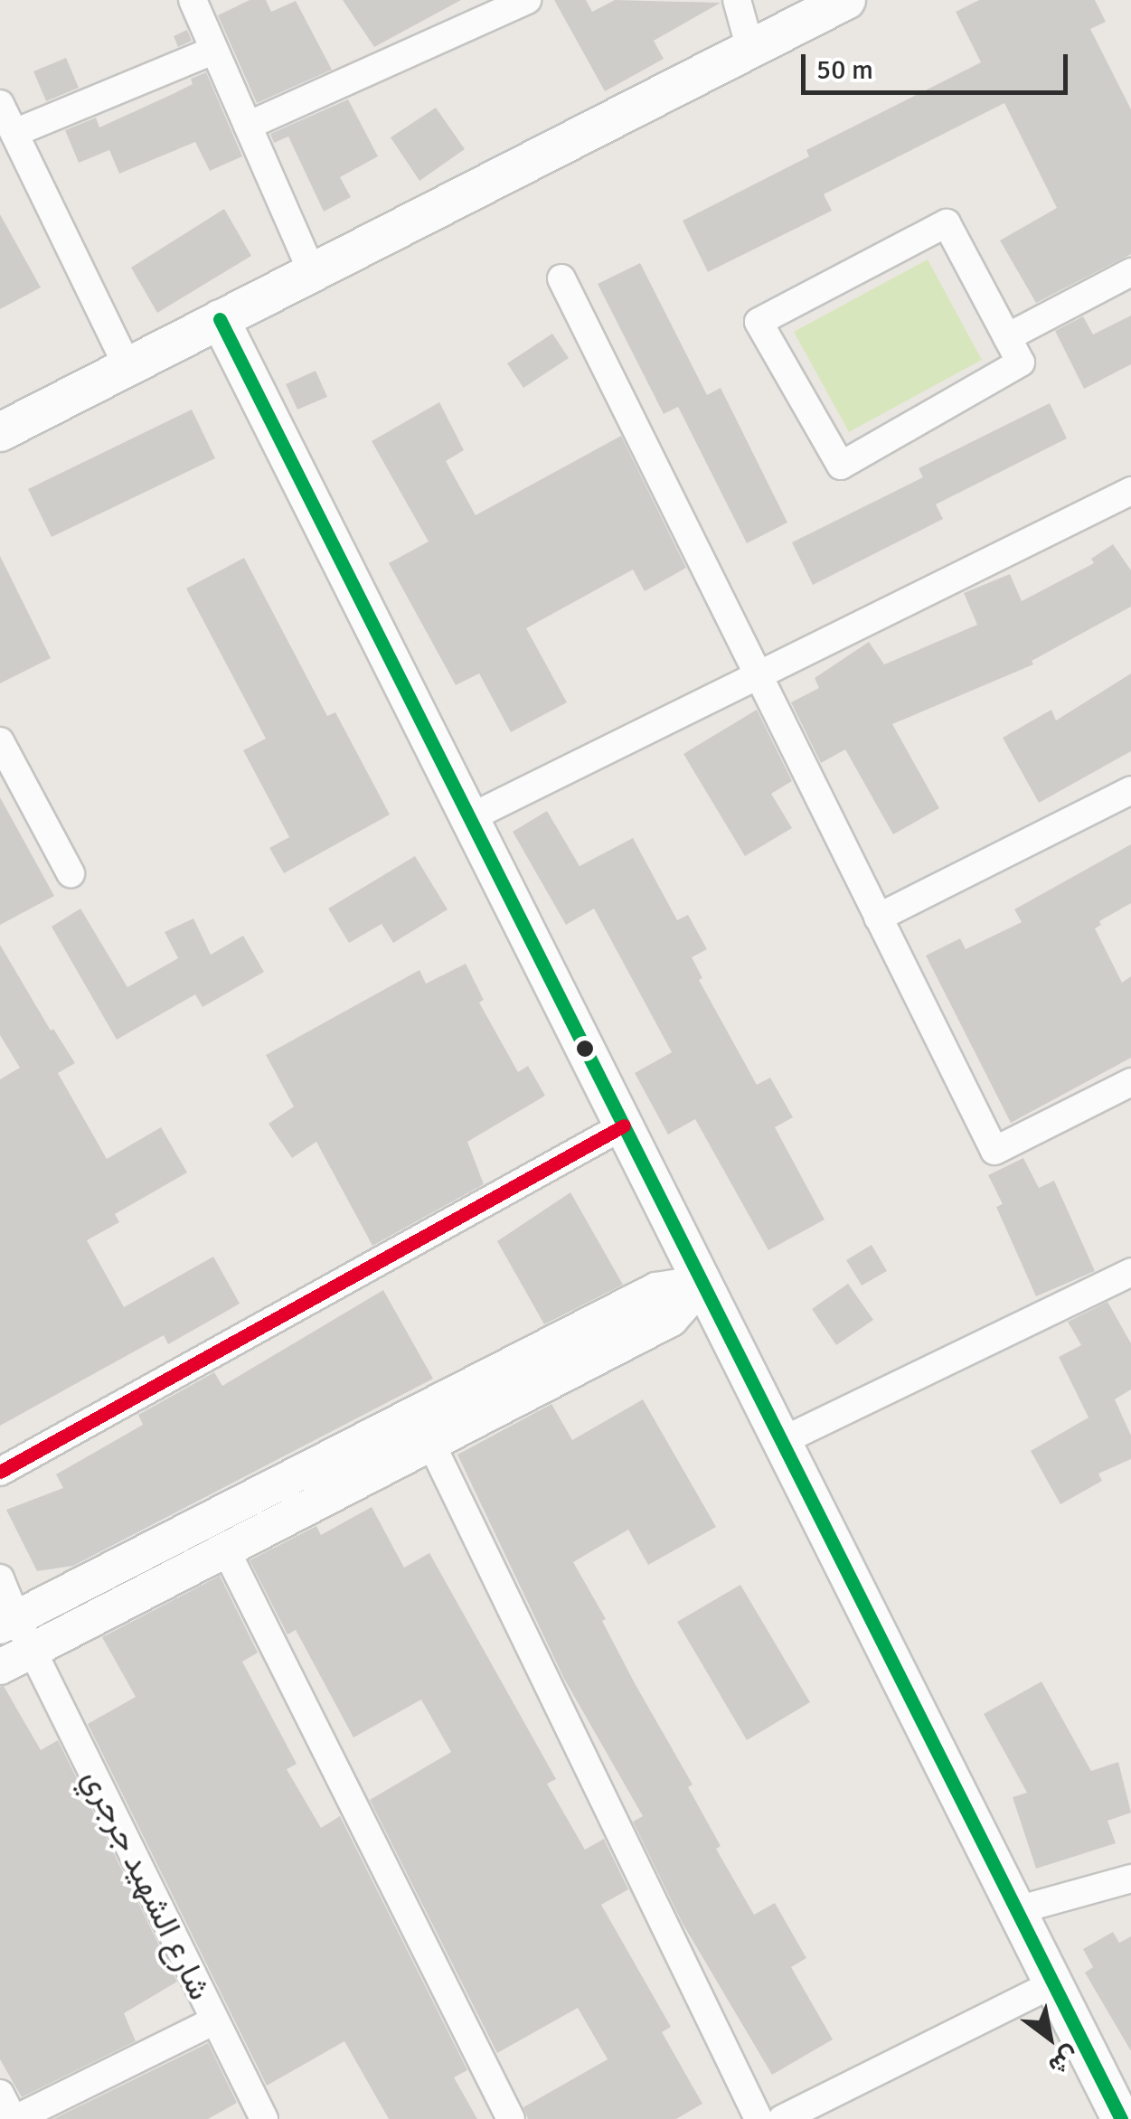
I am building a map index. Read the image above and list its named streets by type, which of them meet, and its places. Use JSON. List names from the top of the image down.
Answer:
{
  "streets": {
    "street": ["شارع الشهيد جرجري"]
  },
  "scale_bar": "50 m",
  "north": "bottom right"
}
